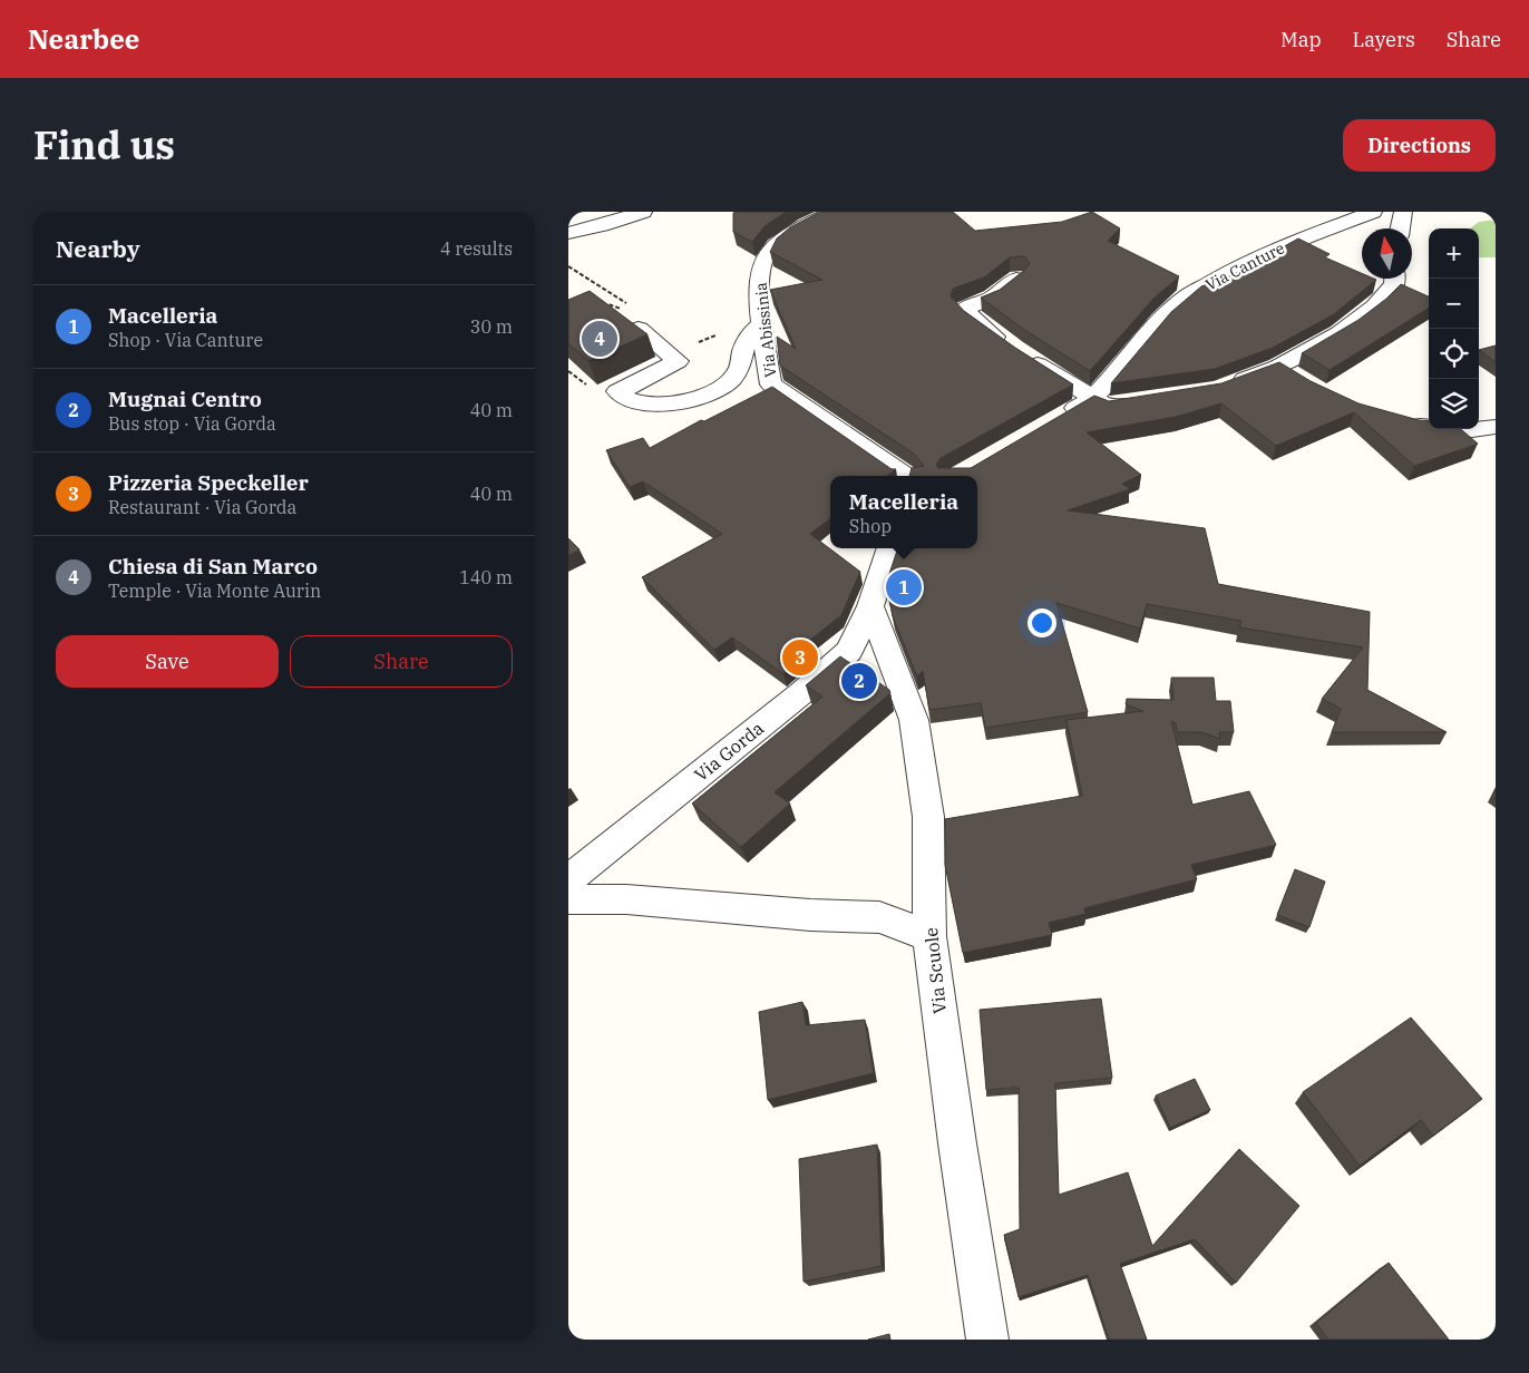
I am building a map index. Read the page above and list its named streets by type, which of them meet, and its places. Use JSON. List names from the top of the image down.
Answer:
{
  "streets": {
    "street": [
      "Via Canture",
      "Via Abissinia",
      "Via Gorda",
      "Via Scuole"
    ]
  },
  "crossings": [
    ["Via Gorda", "Via Scuole"]
  ],
  "north": "top",
  "page": {
    "header": "Nearbee",
    "nav": ["Map", "Layers", "Share"],
    "title": "Find us",
    "buttons": [
      "Directions",
      ["Save", "Share"]
    ],
    "heading": ["Nearby", "4 results"],
    "map_buttons": ["+", "−"],
    "list": [
      {
        "mark": "1",
        "name": "Macelleria",
        "note": "Shop · Via Canture",
        "value": "30 m"
      },
      {
        "mark": "2",
        "name": "Mugnai Centro",
        "note": "Bus stop · Via Gorda",
        "value": "40 m"
      },
      {
        "mark": "3",
        "name": "Pizzeria Speckeller",
        "note": "Restaurant · Via Gorda",
        "value": "40 m"
      },
      {
        "mark": "4",
        "name": "Chiesa di San Marco",
        "note": "Temple · Via Monte Aurin",
        "value": "140 m"
      }
    ],
    "pins": [
      "4",
      "1",
      "3",
      "2"
    ],
    "popup": ["Macelleria", "Shop"]
  }
}
